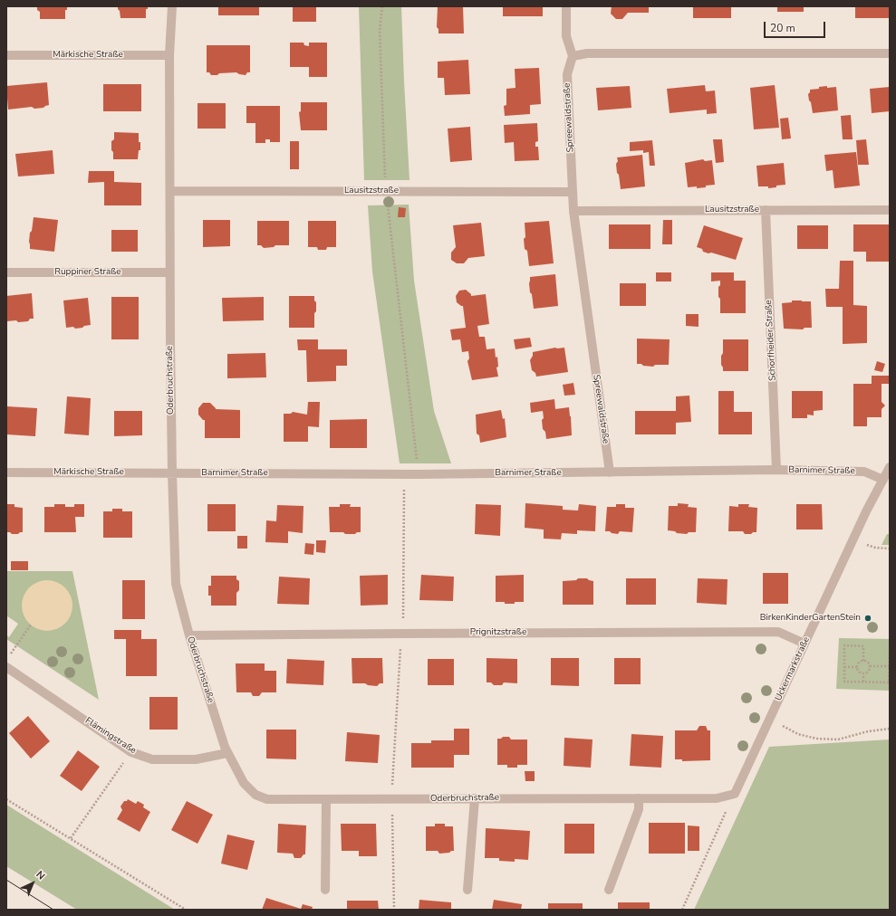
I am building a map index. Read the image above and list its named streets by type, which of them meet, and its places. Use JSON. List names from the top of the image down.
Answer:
{
  "streets": {
    "street": [
      "Märkische Straße",
      "Spreewaldstraße",
      "Lausitzstraße",
      "Ruppiner Straße",
      "Schorfheider Straße",
      "Oderbruchstraße",
      "Barnimer Straße",
      "Prignitzstraße",
      "Uckermarkstraße",
      "Flämingstraße"
    ]
  },
  "crossings": [
    ["Märkische Straße", "Oderbruchstraße"],
    ["Märkische Straße", "Barnimer Straße"],
    ["Spreewaldstraße", "Lausitzstraße"],
    ["Spreewaldstraße", "Barnimer Straße"],
    ["Lausitzstraße", "Schorfheider Straße"],
    ["Lausitzstraße", "Oderbruchstraße"],
    ["Ruppiner Straße", "Oderbruchstraße"],
    ["Schorfheider Straße", "Barnimer Straße"],
    ["Oderbruchstraße", "Barnimer Straße"],
    ["Oderbruchstraße", "Prignitzstraße"],
    ["Oderbruchstraße", "Uckermarkstraße"],
    ["Oderbruchstraße", "Flämingstraße"],
    ["Barnimer Straße", "Uckermarkstraße"],
    ["Prignitzstraße", "Uckermarkstraße"]
  ],
  "places": ["BirkenKinderGartenStein"],
  "scale_bar": "20 m",
  "north": "top right"
}
